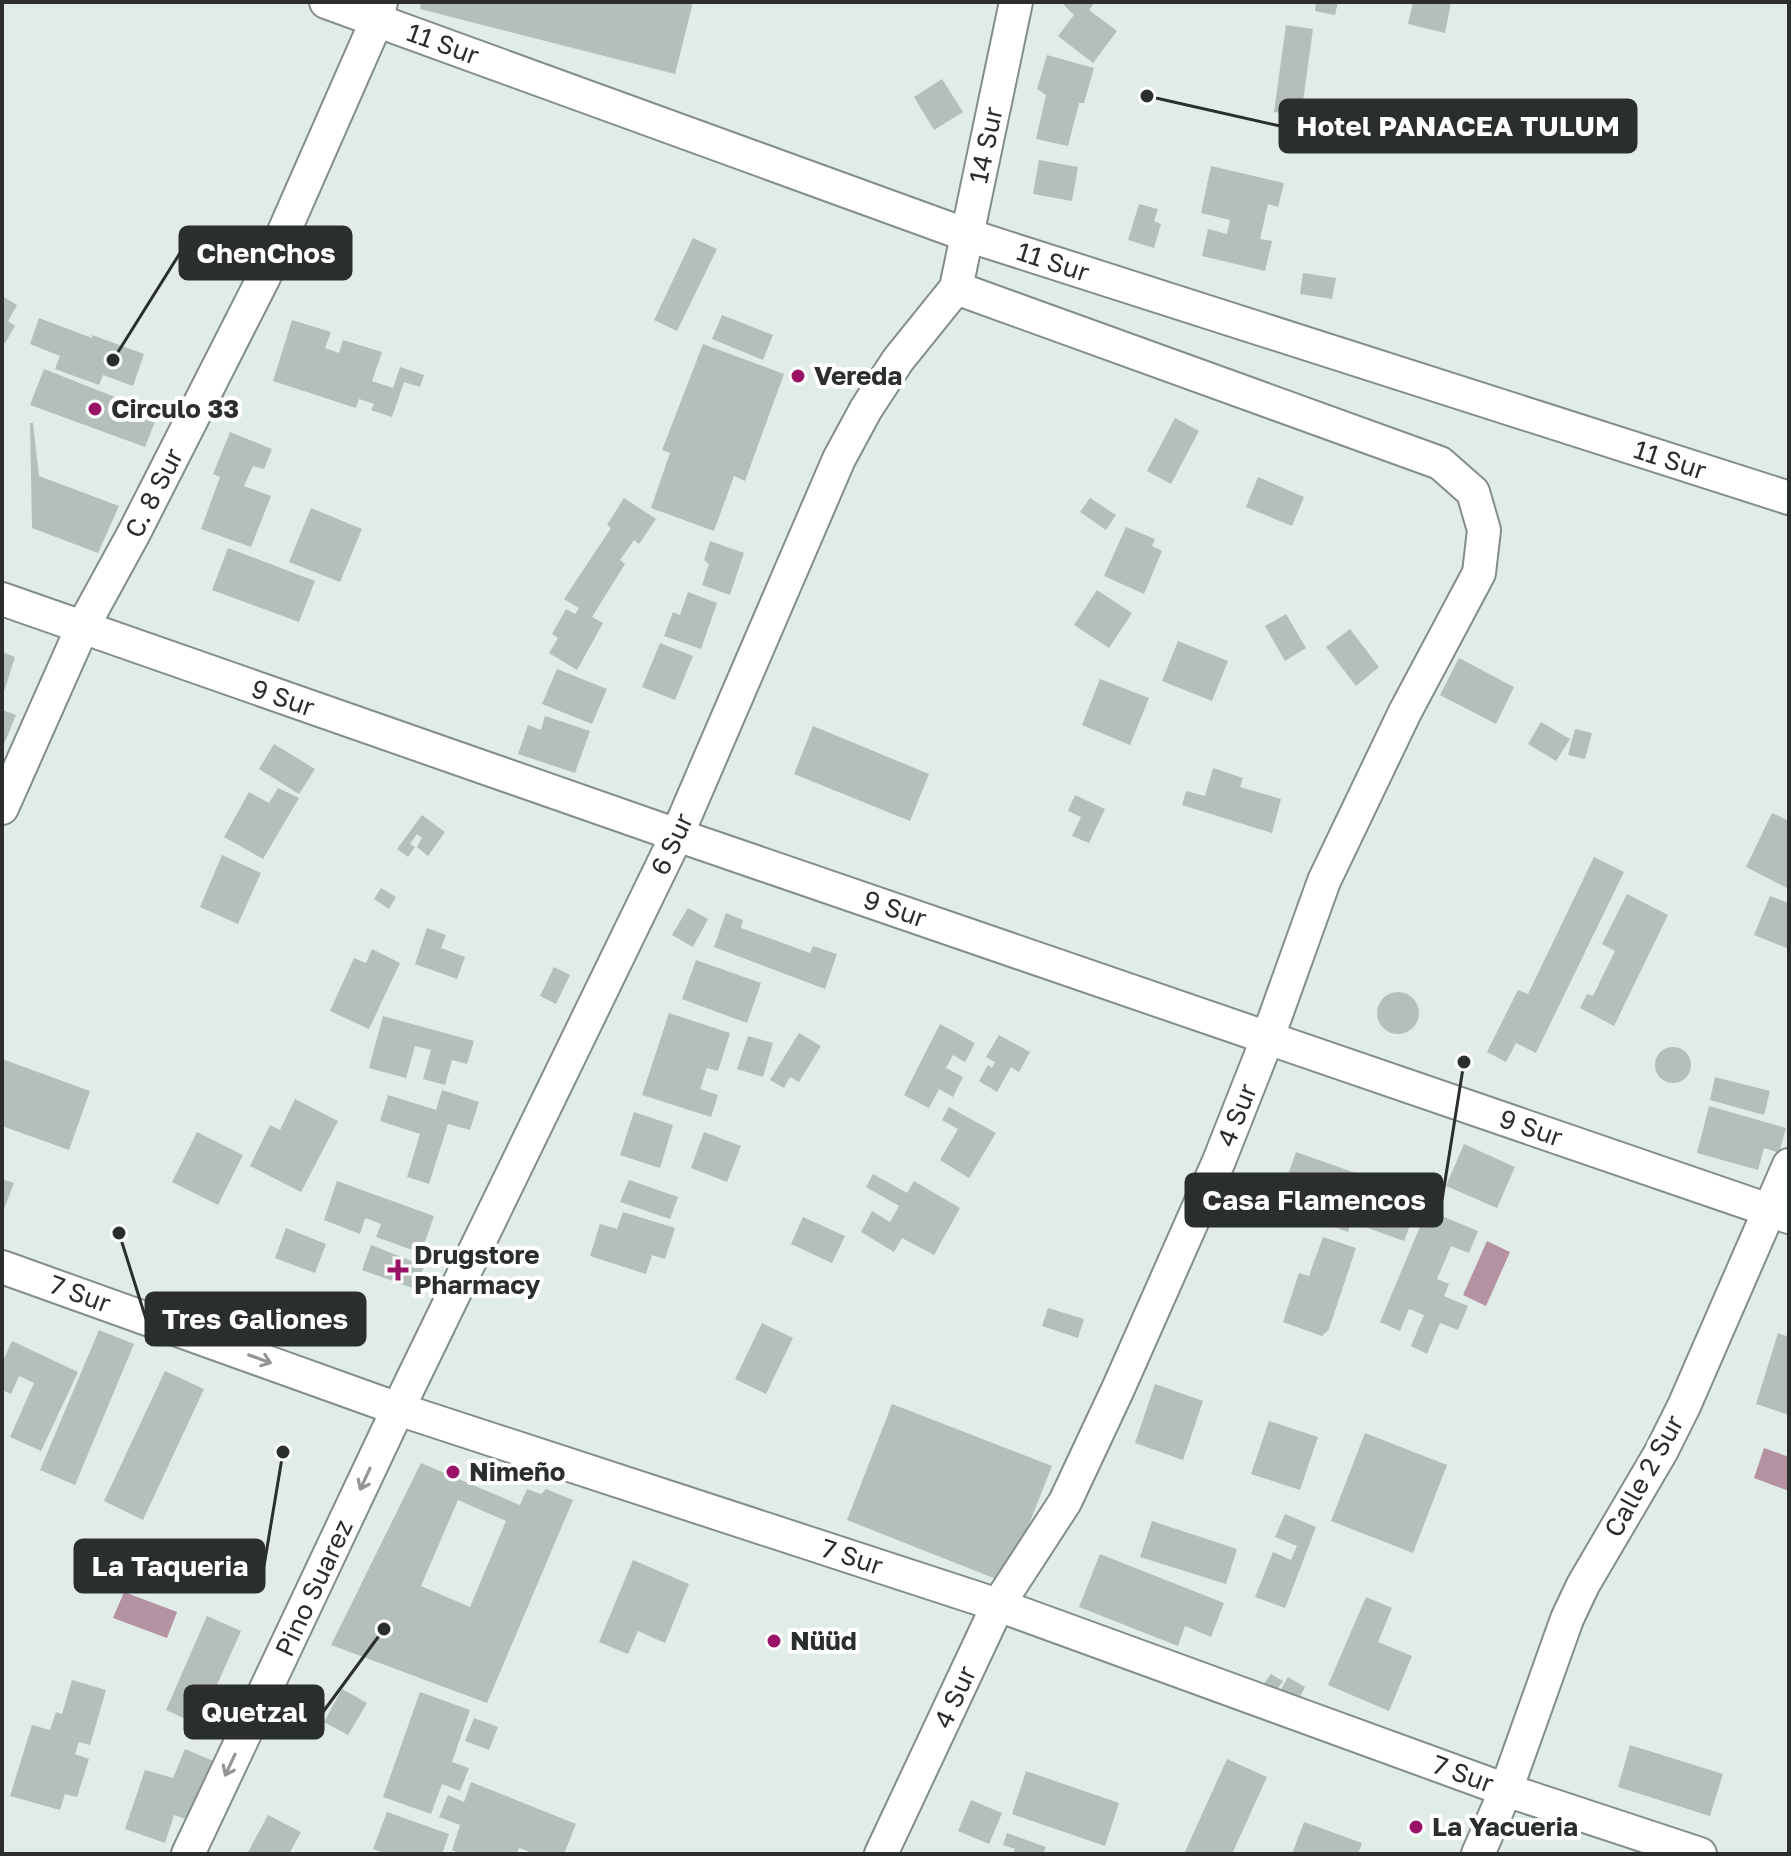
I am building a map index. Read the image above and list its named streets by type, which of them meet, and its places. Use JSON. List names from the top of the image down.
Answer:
{
  "streets": {
    "street": [
      "11 Sur",
      "14 Sur",
      "C. 8 Sur",
      "9 Sur",
      "6 Sur",
      "4 Sur",
      "7 Sur",
      "Calle 2 Sur",
      "Pino Suarez"
    ]
  },
  "crossings": [
    ["11 Sur", "14 Sur"],
    ["11 Sur", "C. 8 Sur"],
    ["14 Sur", "6 Sur"],
    ["14 Sur", "4 Sur"],
    ["C. 8 Sur", "9 Sur"],
    ["9 Sur", "6 Sur"],
    ["9 Sur", "4 Sur"],
    ["9 Sur", "Calle 2 Sur"],
    ["6 Sur", "4 Sur"],
    ["6 Sur", "7 Sur"],
    ["6 Sur", "Pino Suarez"],
    ["4 Sur", "7 Sur"],
    ["7 Sur", "Calle 2 Sur"],
    ["7 Sur", "Pino Suarez"]
  ],
  "one_way": ["Pino Suarez"],
  "places": {
    "other": [
      "Hotel PANACEA TULUM",
      "ChenChos",
      "Vereda",
      "Circulo 33",
      "Casa Flamencos",
      "Tres Galiones",
      "La Taqueria",
      "Nimeño",
      "Quetzal",
      "Nüüd",
      "La Yacueria"
    ],
    "health": ["Drugstore Pharmacy"]
  }
}
